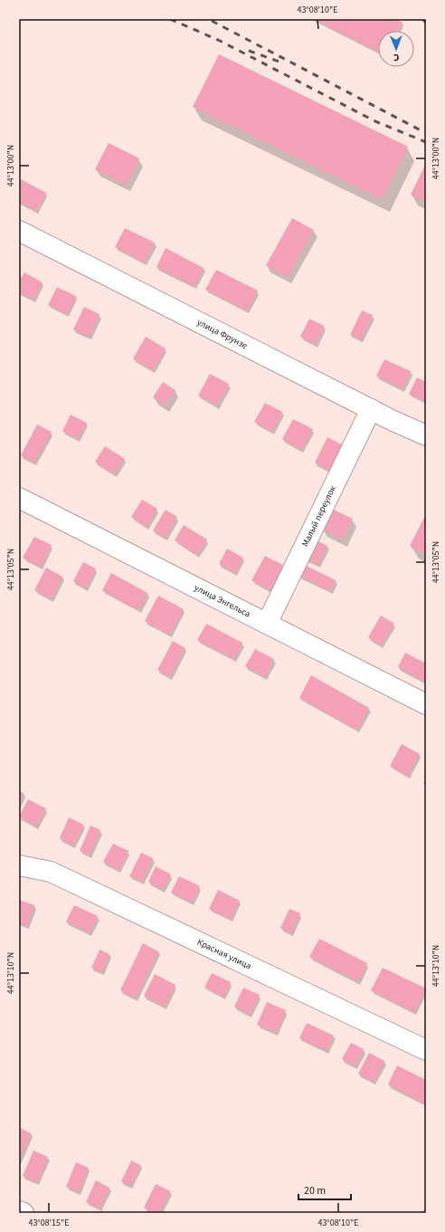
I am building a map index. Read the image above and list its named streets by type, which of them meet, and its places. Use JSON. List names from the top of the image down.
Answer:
{
  "streets": {
    "street": [
      "улица Фрунзе",
      "Малый переулок",
      "улица Энгельса",
      "Красная улица"
    ]
  },
  "crossings": [
    ["улица Фрунзе", "Малый переулок"],
    ["Малый переулок", "улица Энгельса"]
  ],
  "scale_bar": "20 m",
  "north": "bottom",
  "coordinates": [
    "43°08'10\"E",
    "44°13'00\"N",
    "44°13'05\"N",
    "44°13'10\"N",
    "43°08'15\"E"
  ]
}
